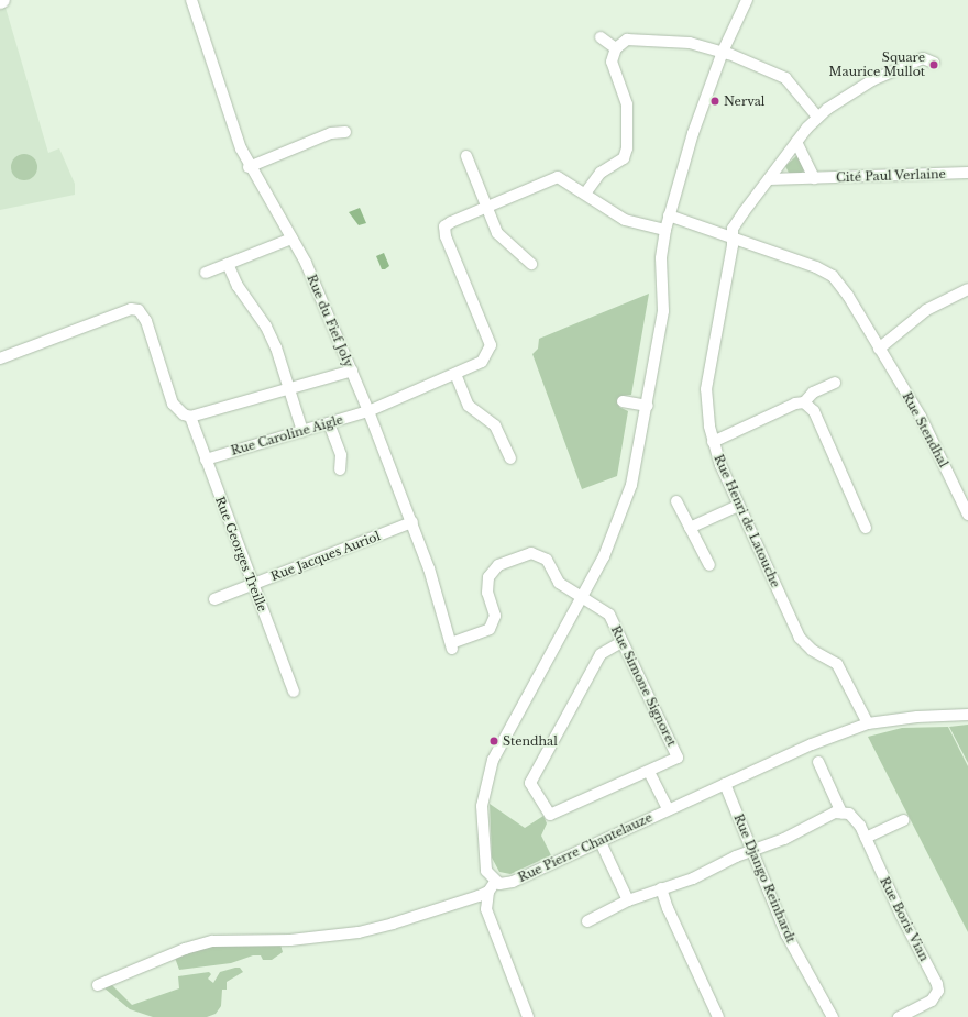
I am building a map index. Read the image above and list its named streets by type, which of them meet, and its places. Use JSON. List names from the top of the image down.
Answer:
{
  "streets": {
    "street": [
      "Cité Paul Verlaine",
      "Rue du Fief Joly",
      "Rue Stendhal",
      "Rue Caroline Aigle",
      "Rue Henri de Latouche",
      "Rue Georges Treille",
      "Rue Jacques Auriol",
      "Rue Simone Signoret",
      "Rue Pierre Chantelauze",
      "Rue Django Reinhardt",
      "Rue Boris Vian"
    ]
  },
  "crossings": [
    ["Rue du Fief Joly", "Rue Caroline Aigle"],
    ["Rue du Fief Joly", "Rue Jacques Auriol"],
    ["Rue du Fief Joly", "Rue Simone Signoret"],
    ["Rue Caroline Aigle", "Rue Georges Treille"],
    ["Rue Henri de Latouche", "Rue Pierre Chantelauze"],
    ["Rue Georges Treille", "Rue Jacques Auriol"],
    ["Rue Pierre Chantelauze", "Rue Django Reinhardt"]
  ],
  "places": ["Square Maurice Mullot", "Nerval", "Stendhal"]
}
